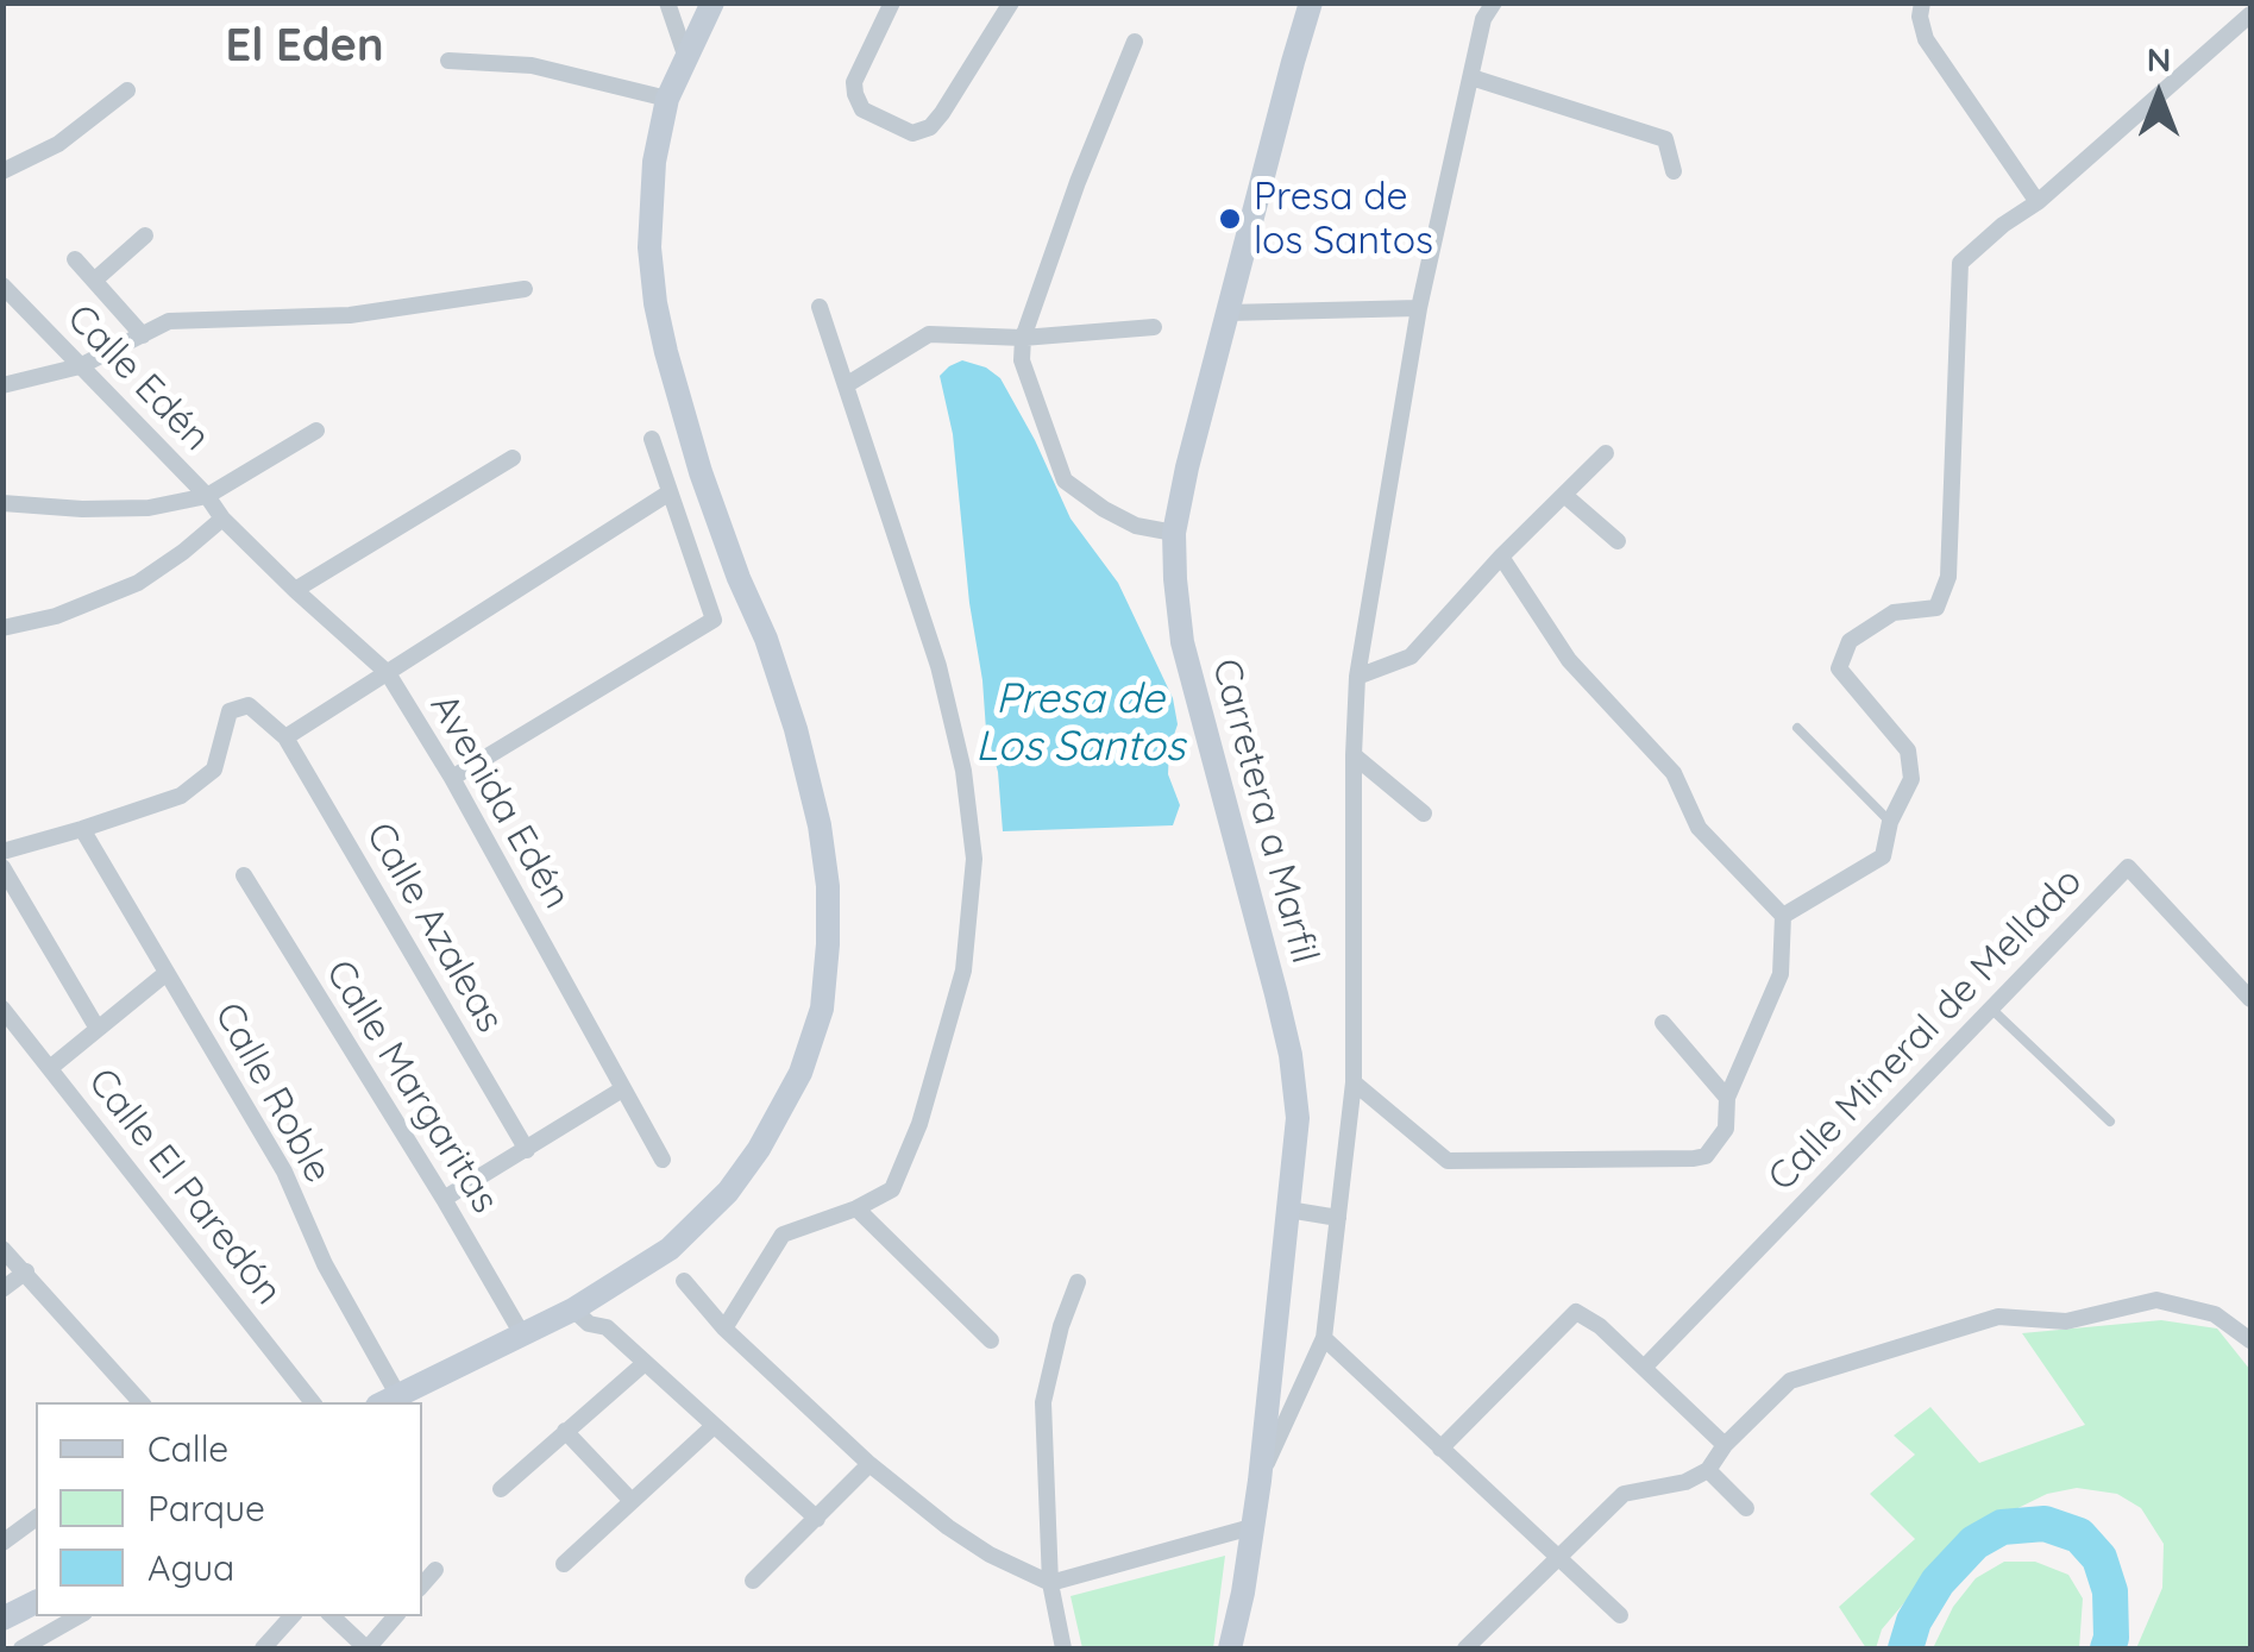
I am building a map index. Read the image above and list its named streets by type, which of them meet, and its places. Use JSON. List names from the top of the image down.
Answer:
{
  "streets": {
    "main road": ["Carretera a Marfil"],
    "street": [
      "Calle Edén",
      "Avenida Edén",
      "Calle Azaleas",
      "Calle Mineral de Mellado",
      "Calle Margaritas",
      "Calle Roble",
      "Calle El Paredón"
    ]
  },
  "crossings": [
    ["Calle Edén", "Avenida Edén"]
  ],
  "districts": ["El Eden"],
  "water": ["Presa de Los Santos"],
  "places": ["Presa de los Santos"],
  "legend": ["Calle", "Parque", "Agua"],
  "north": "top"
}
